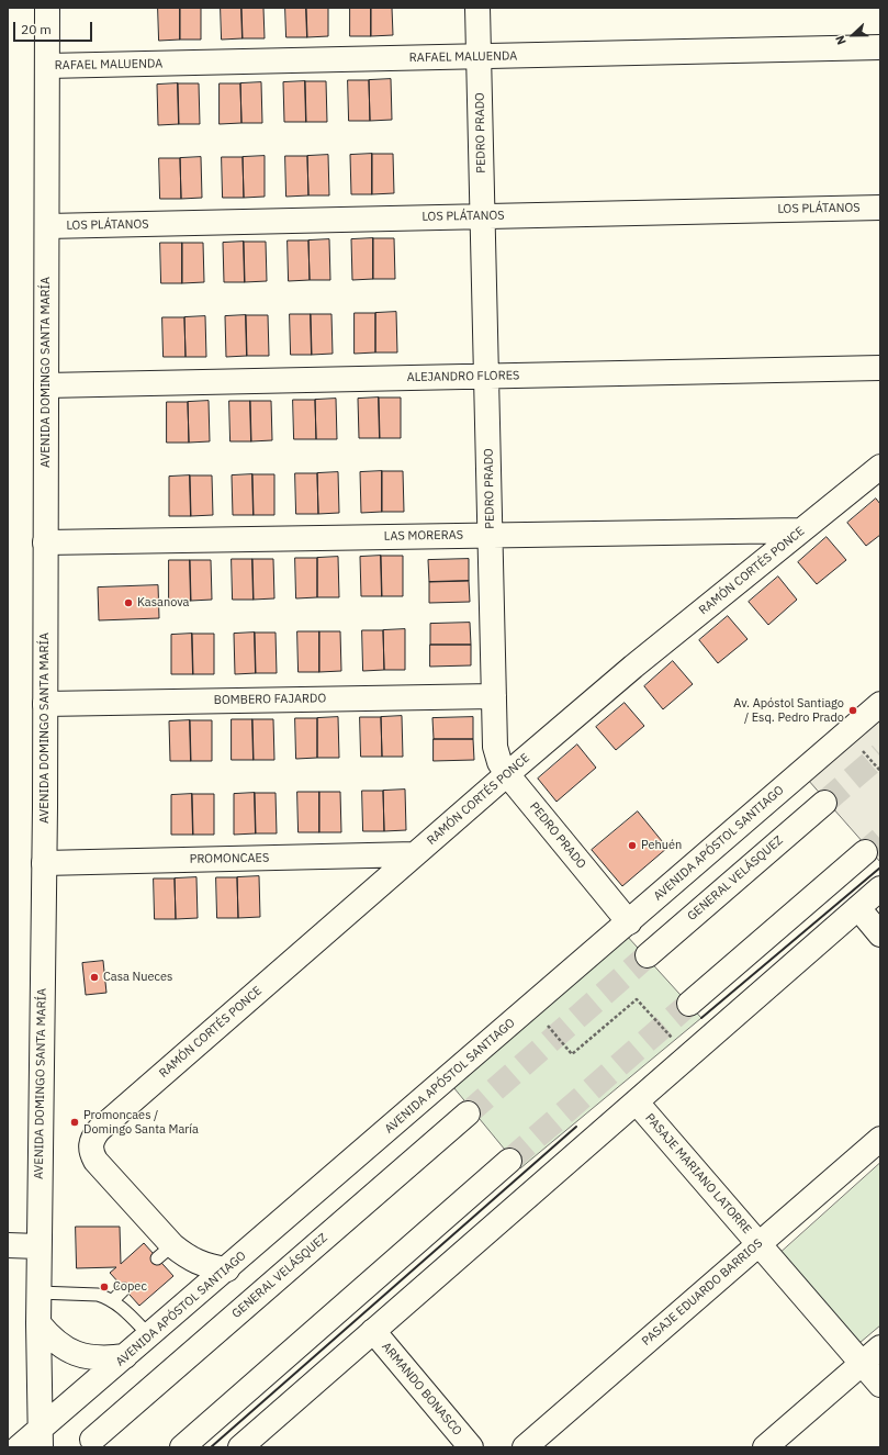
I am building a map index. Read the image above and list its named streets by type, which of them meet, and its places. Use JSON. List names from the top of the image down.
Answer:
{
  "streets": {
    "main road": [
      "RAFAEL MALUENDA",
      "PEDRO PRADO",
      "LOS PLÁTANOS",
      "AVENIDA DOMINGO SANTA MARÍA",
      "ALEJANDRO FLORES",
      "LAS MORERAS",
      "RAMÓN CORTÉS PONCE",
      "BOMBERO FAJARDO",
      "AVENIDA APÓSTOL SANTIAGO",
      "PROMONCAES",
      "GENERAL VELÁSQUEZ",
      "PASAJE MARIANO LATORRE",
      "PASAJE EDUARDO BARRIOS",
      "ARMANDO BONASCO"
    ]
  },
  "crossings": [
    ["RAFAEL MALUENDA", "PEDRO PRADO"],
    ["RAFAEL MALUENDA", "AVENIDA DOMINGO SANTA MARÍA"],
    ["PEDRO PRADO", "LOS PLÁTANOS"],
    ["PEDRO PRADO", "ALEJANDRO FLORES"],
    ["PEDRO PRADO", "LAS MORERAS"],
    ["PEDRO PRADO", "RAMÓN CORTÉS PONCE"],
    ["PEDRO PRADO", "BOMBERO FAJARDO"],
    ["PEDRO PRADO", "AVENIDA APÓSTOL SANTIAGO"],
    ["LOS PLÁTANOS", "AVENIDA DOMINGO SANTA MARÍA"],
    ["AVENIDA DOMINGO SANTA MARÍA", "ALEJANDRO FLORES"],
    ["AVENIDA DOMINGO SANTA MARÍA", "LAS MORERAS"],
    ["AVENIDA DOMINGO SANTA MARÍA", "BOMBERO FAJARDO"],
    ["AVENIDA DOMINGO SANTA MARÍA", "AVENIDA APÓSTOL SANTIAGO"],
    ["AVENIDA DOMINGO SANTA MARÍA", "PROMONCAES"],
    ["LAS MORERAS", "RAMÓN CORTÉS PONCE"],
    ["RAMÓN CORTÉS PONCE", "AVENIDA APÓSTOL SANTIAGO"],
    ["RAMÓN CORTÉS PONCE", "PROMONCAES"],
    ["PASAJE MARIANO LATORRE", "PASAJE EDUARDO BARRIOS"]
  ],
  "places": [
    "Kasanova",
    "Av. Apóstol Santiago / Esq. Pedro Prado",
    "Pehuén",
    "Casa Nueces",
    "Promoncaes / Domingo Santa María",
    "Copec"
  ],
  "scale_bar": "20 m",
  "north": "left"
}
